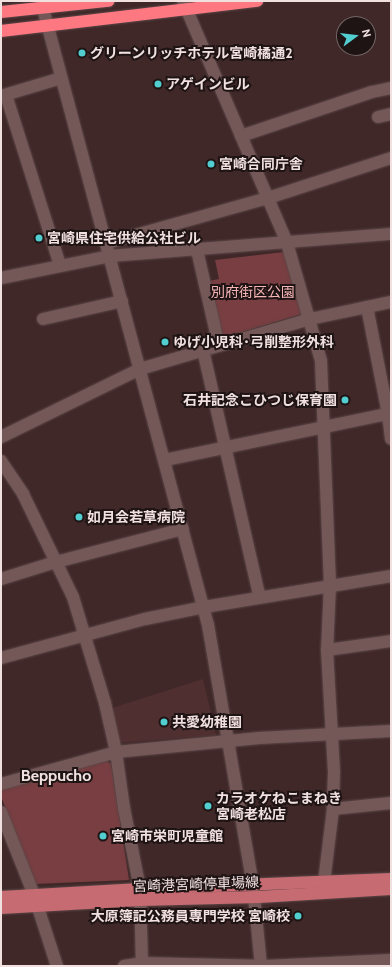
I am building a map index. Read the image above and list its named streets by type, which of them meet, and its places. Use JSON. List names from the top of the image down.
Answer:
{
  "streets": {
    "main road": ["宮崎港宮崎停車場線"]
  },
  "districts": ["Beppucho"],
  "parks": ["別府街区公園"],
  "places": [
    "グリーンリッチホテル宮崎橘通2",
    "アゲインビル",
    "宮崎合同庁舎",
    "宮崎県住宅供給公社ビル",
    "ゆげ小児科･弓削整形外科",
    "石井記念こひつじ保育園",
    "如月会若草病院",
    "共愛幼稚園",
    "カラオケねこまねき 宮崎老松店",
    "宮崎市栄町児童館",
    "大原簿記公務員専門学校 宮崎校"
  ],
  "north": "right"
}
